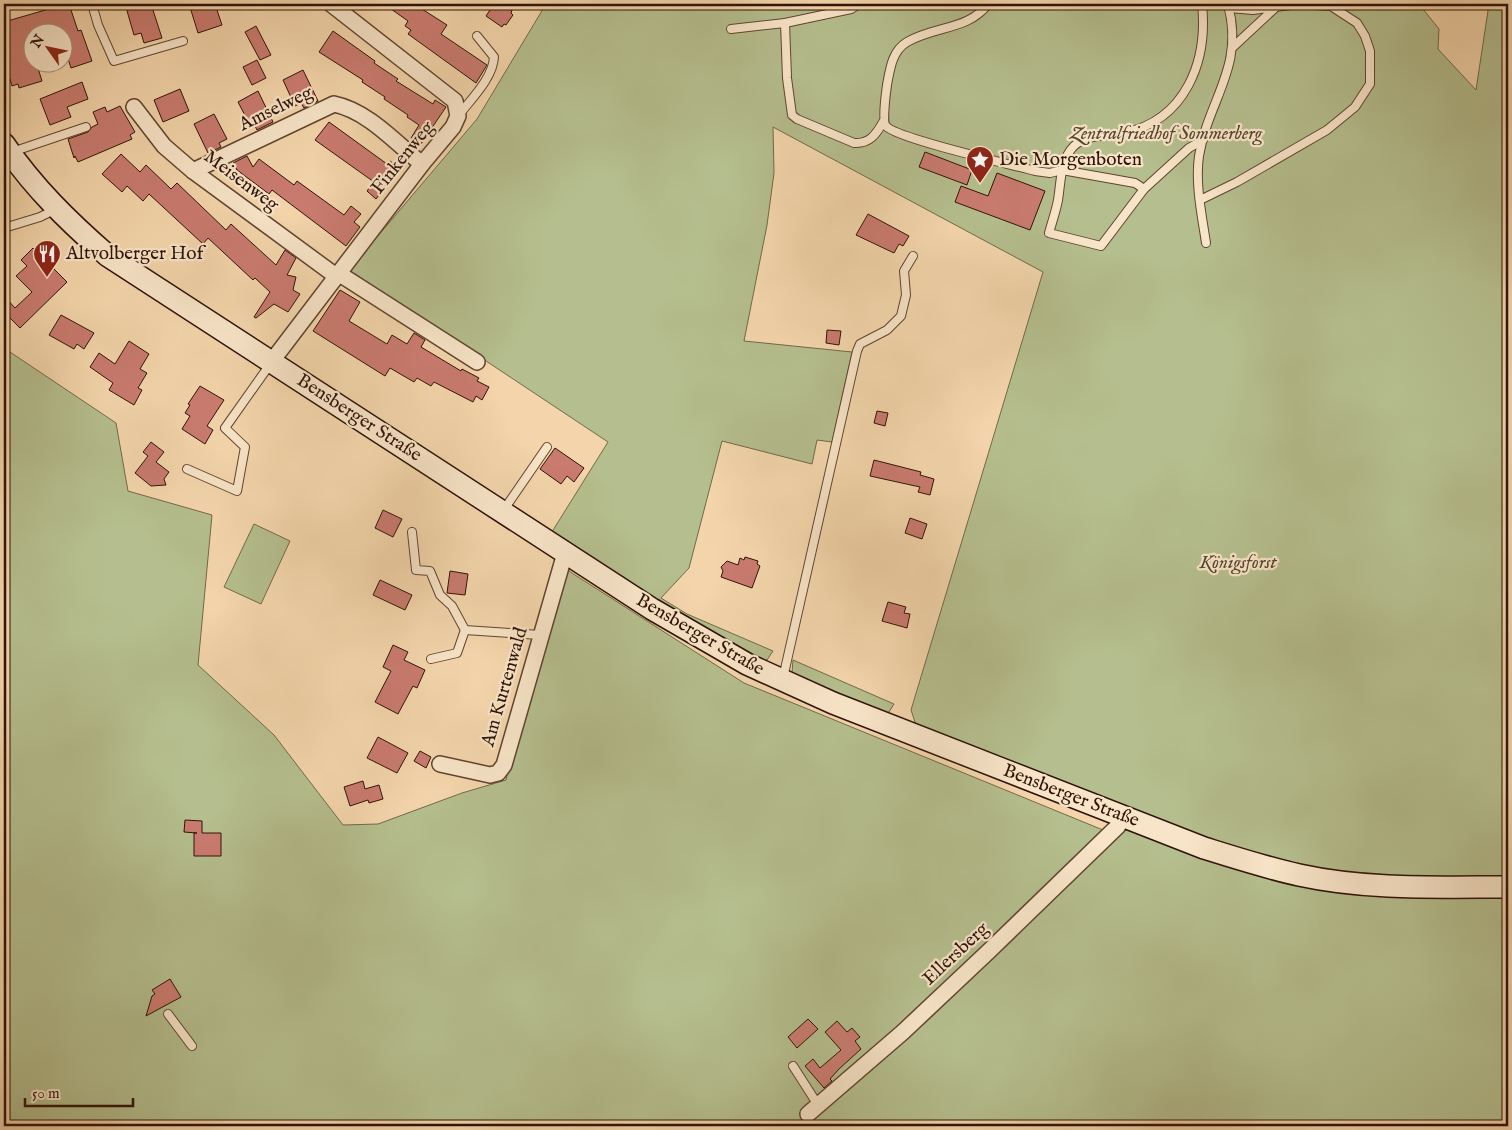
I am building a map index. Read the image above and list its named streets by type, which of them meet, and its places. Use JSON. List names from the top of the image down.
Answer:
{
  "streets": {
    "main road": ["Bensberger Straße"],
    "street": [
      "Amselweg",
      "Finkenweg",
      "Meisenweg",
      "Am Kurtenwald",
      "Ellersberg"
    ]
  },
  "crossings": [
    ["Amselweg", "Finkenweg"],
    ["Amselweg", "Meisenweg"],
    ["Finkenweg", "Meisenweg"],
    ["Finkenweg", "Bensberger Straße"],
    ["Bensberger Straße", "Am Kurtenwald"],
    ["Bensberger Straße", "Ellersberg"]
  ],
  "parks": ["Zentralfriedhof Sommerberg", "Königsforst"],
  "places": {
    "place": ["Die Morgenboten"],
    "restaurant": ["Altvolberger Hof"]
  },
  "scale_bar": "50 m",
  "north": "top left"
}
